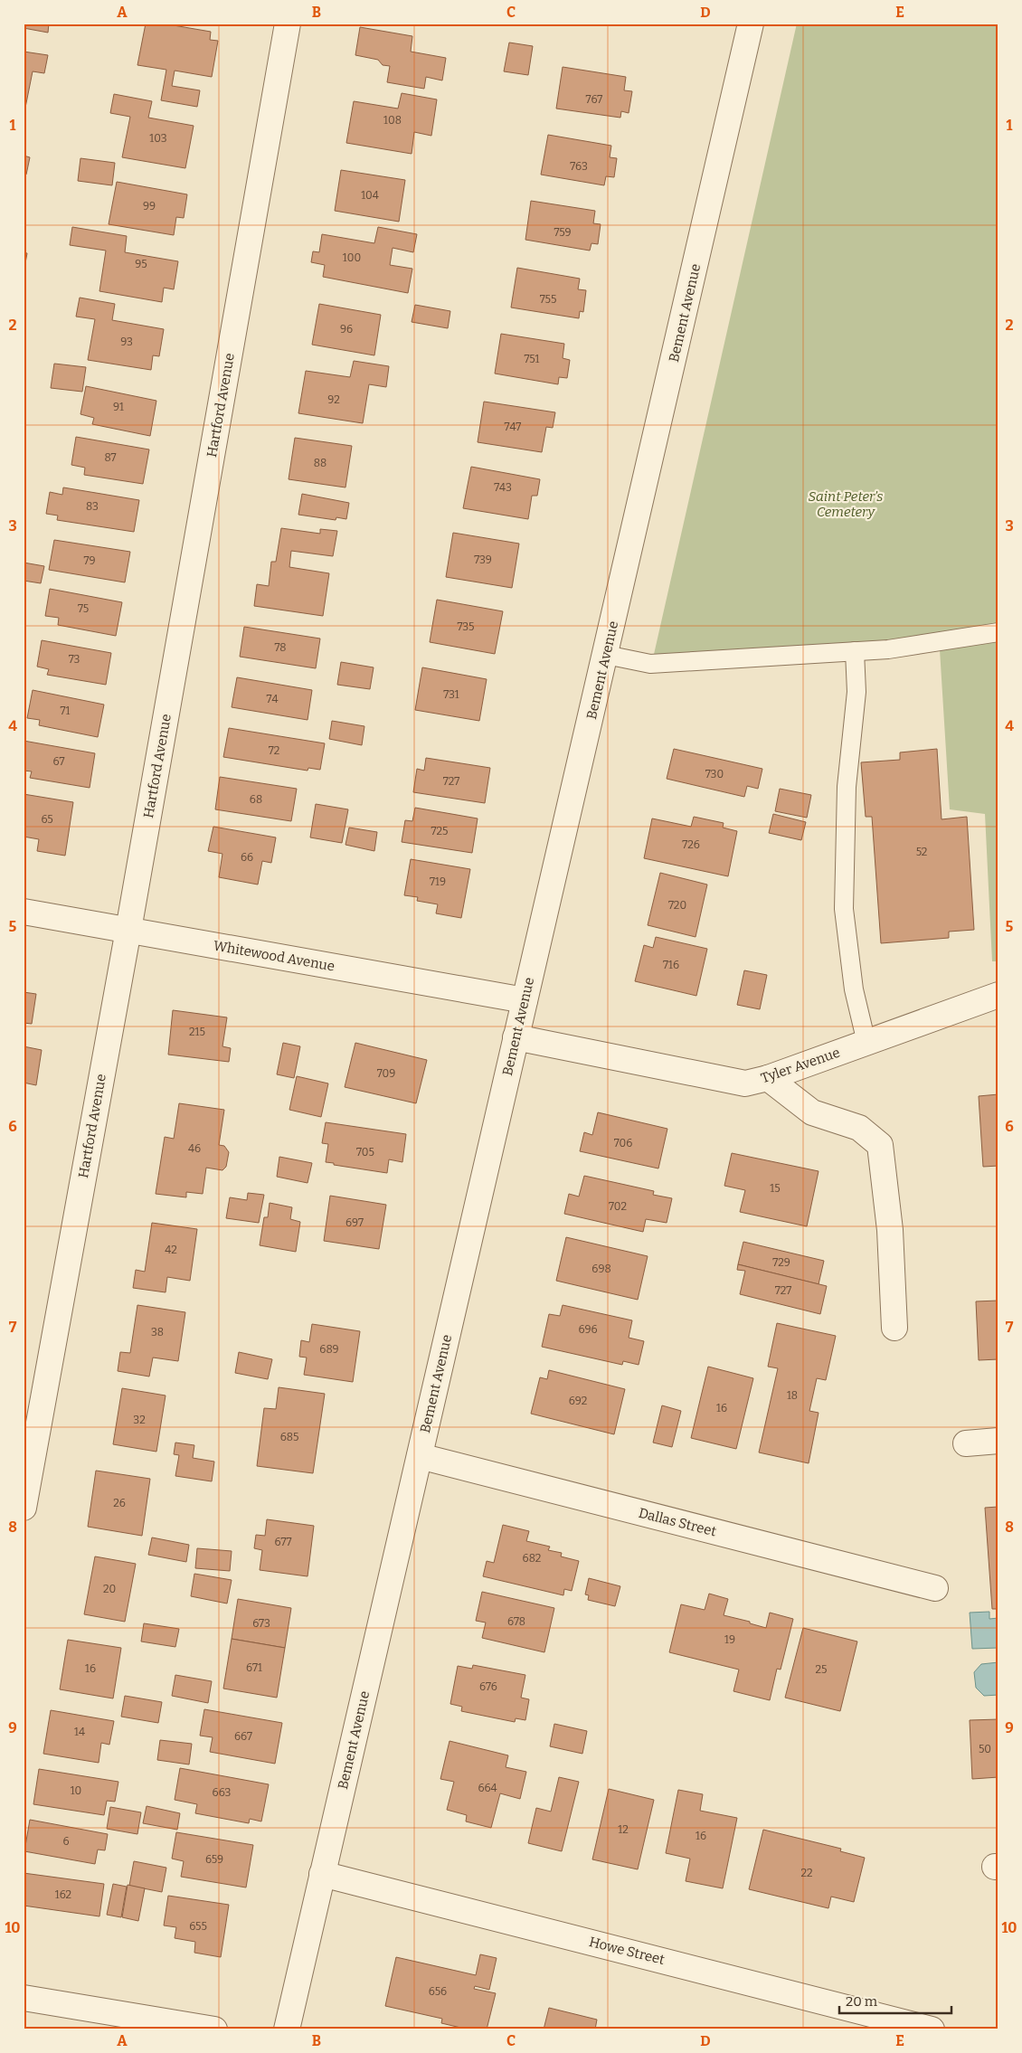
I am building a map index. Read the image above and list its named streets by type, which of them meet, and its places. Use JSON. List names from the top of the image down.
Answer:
{
  "streets": {
    "street": [
      "Bement Avenue",
      "Hartford Avenue",
      "Whitewood Avenue",
      "Tyler Avenue",
      "Dallas Street",
      "Howe Street"
    ]
  },
  "crossings": [
    ["Bement Avenue", "Whitewood Avenue"],
    ["Bement Avenue", "Tyler Avenue"],
    ["Bement Avenue", "Dallas Street"],
    ["Bement Avenue", "Howe Street"],
    ["Hartford Avenue", "Whitewood Avenue"]
  ],
  "parks": ["Saint Peter’s Cemetery"],
  "house_numbers": [
    "767",
    "108",
    "103",
    "763",
    "104",
    "99",
    "759",
    "100",
    "95",
    "755",
    "96",
    "93",
    "751",
    "92",
    "91",
    "747",
    "87",
    "88",
    "743",
    "83",
    "739",
    "79",
    "75",
    "735",
    "78",
    "73",
    "731",
    "74",
    "71",
    "72",
    "67",
    "730",
    "727",
    "68",
    "65",
    "725",
    "726",
    "52",
    "66",
    "719",
    "720",
    "716",
    "215",
    "709",
    "706",
    "46",
    "705",
    "15",
    "702",
    "697",
    "42",
    "729",
    "698",
    "727",
    "696",
    "38",
    "689",
    "18",
    "692",
    "16",
    "32",
    "685",
    "26",
    "677",
    "682",
    "20",
    "678",
    "673",
    "19",
    "671",
    "16",
    "25",
    "676",
    "14",
    "667",
    "50",
    "664",
    "10",
    "663",
    "12",
    "16",
    "6",
    "659",
    "22",
    "162",
    "655",
    "656"
  ],
  "scale_bar": "20 m",
  "grid": {
    "columns": [
      "A",
      "B",
      "C",
      "D",
      "E"
    ],
    "rows": [
      "1",
      "2",
      "3",
      "4",
      "5",
      "6",
      "7",
      "8",
      "9",
      "10"
    ]
  }
}
